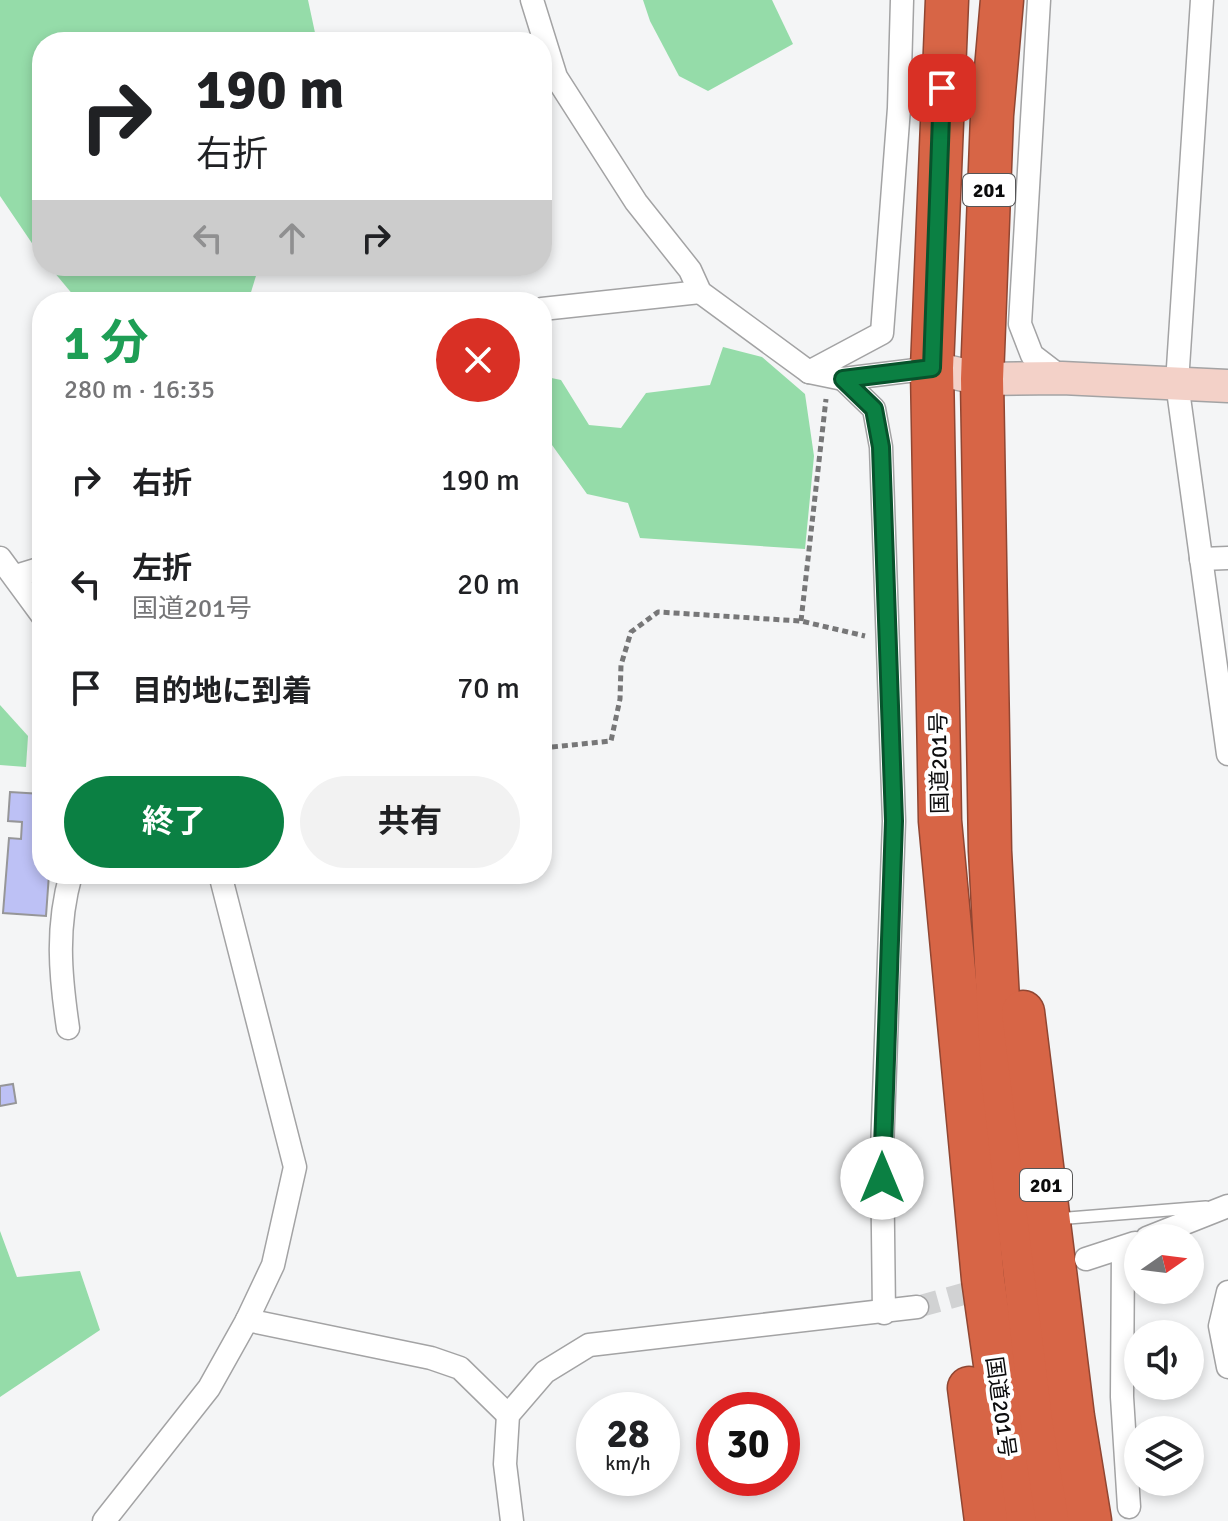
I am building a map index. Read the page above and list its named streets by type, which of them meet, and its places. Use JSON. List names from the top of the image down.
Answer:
{
  "streets": {
    "highway": ["201", "国道201号"]
  },
  "crossings": [
    ["201", "国道201号"]
  ],
  "north": "right",
  "page": {
    "turn": ["190 m", "右折"],
    "heading": ["1 分", "280 m · 16:35"],
    "list": [
      {
        "name": "右折",
        "value": "190 m"
      },
      {
        "name": "左折",
        "note": "国道201号",
        "value": "20 m"
      },
      {
        "name": "目的地に到着",
        "value": "70 m"
      }
    ],
    "buttons": ["終了", "共有"],
    "speed": "28 km/h",
    "limit": "30"
  }
}
